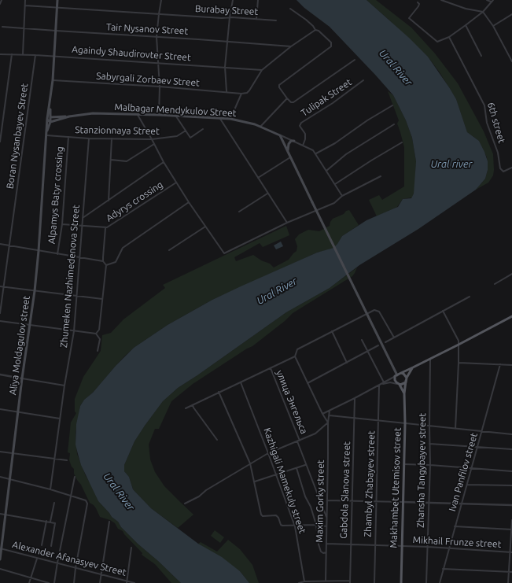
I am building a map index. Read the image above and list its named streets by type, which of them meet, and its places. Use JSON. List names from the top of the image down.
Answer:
{
  "streets": {
    "main road": ["Malbagar Mendykulov Street", "Aliya Moldagulov street", "Makhambet Utemisov street"],
    "street": [
      "Burabay Street",
      "Tair Nysanov Street",
      "Againdy Shaudirovter Street",
      "Sabyrgali Zorbaev Street",
      "Tulipak Street",
      "6th street",
      "Stanzionnaya Street",
      "Boran Nysanbayev Street",
      "Alpamys Batyr crossing",
      "Adyrys crossing",
      "Zhumeken Nazhimedenova Street",
      "улица Энгельса",
      "Zhansha Tangybayev street",
      "Ivan Panfilov street",
      "Kazhigali Mamekuly street",
      "Zhambyl Zhabayev street",
      "Gabdola Slanova street",
      "Maxim Gorky street",
      "Mikhail Frunze street",
      "Alexander Afanasyev Street"
    ]
  },
  "crossings": [
    ["Burabay Street", "Aliya Moldagulov street"],
    ["Tair Nysanov Street", "Aliya Moldagulov street"],
    ["Againdy Shaudirovter Street", "Boran Nysanbayev Street"],
    ["Againdy Shaudirovter Street", "Aliya Moldagulov street"],
    ["Sabyrgali Zorbaev Street", "Aliya Moldagulov street"],
    ["Malbagar Mendykulov Street", "Aliya Moldagulov street"],
    ["Stanzionnaya Street", "Alpamys Batyr crossing"],
    ["Stanzionnaya Street", "Zhumeken Nazhimedenova Street"],
    ["Stanzionnaya Street", "Aliya Moldagulov street"],
    ["Alpamys Batyr crossing", "Adyrys crossing"],
    ["Adyrys crossing", "Zhumeken Nazhimedenova Street"],
    ["Aliya Moldagulov street", "Alexander Afanasyev Street"],
    ["улица Энгельса", "Maxim Gorky street"],
    ["Zhansha Tangybayev street", "Mikhail Frunze street"],
    ["Ivan Panfilov street", "Mikhail Frunze street"],
    ["Zhambyl Zhabayev street", "Mikhail Frunze street"],
    ["Makhambet Utemisov street", "Mikhail Frunze street"],
    ["Gabdola Slanova street", "Mikhail Frunze street"],
    ["Maxim Gorky street", "Mikhail Frunze street"]
  ],
  "water": ["Ural River", "Ural river"]
}
